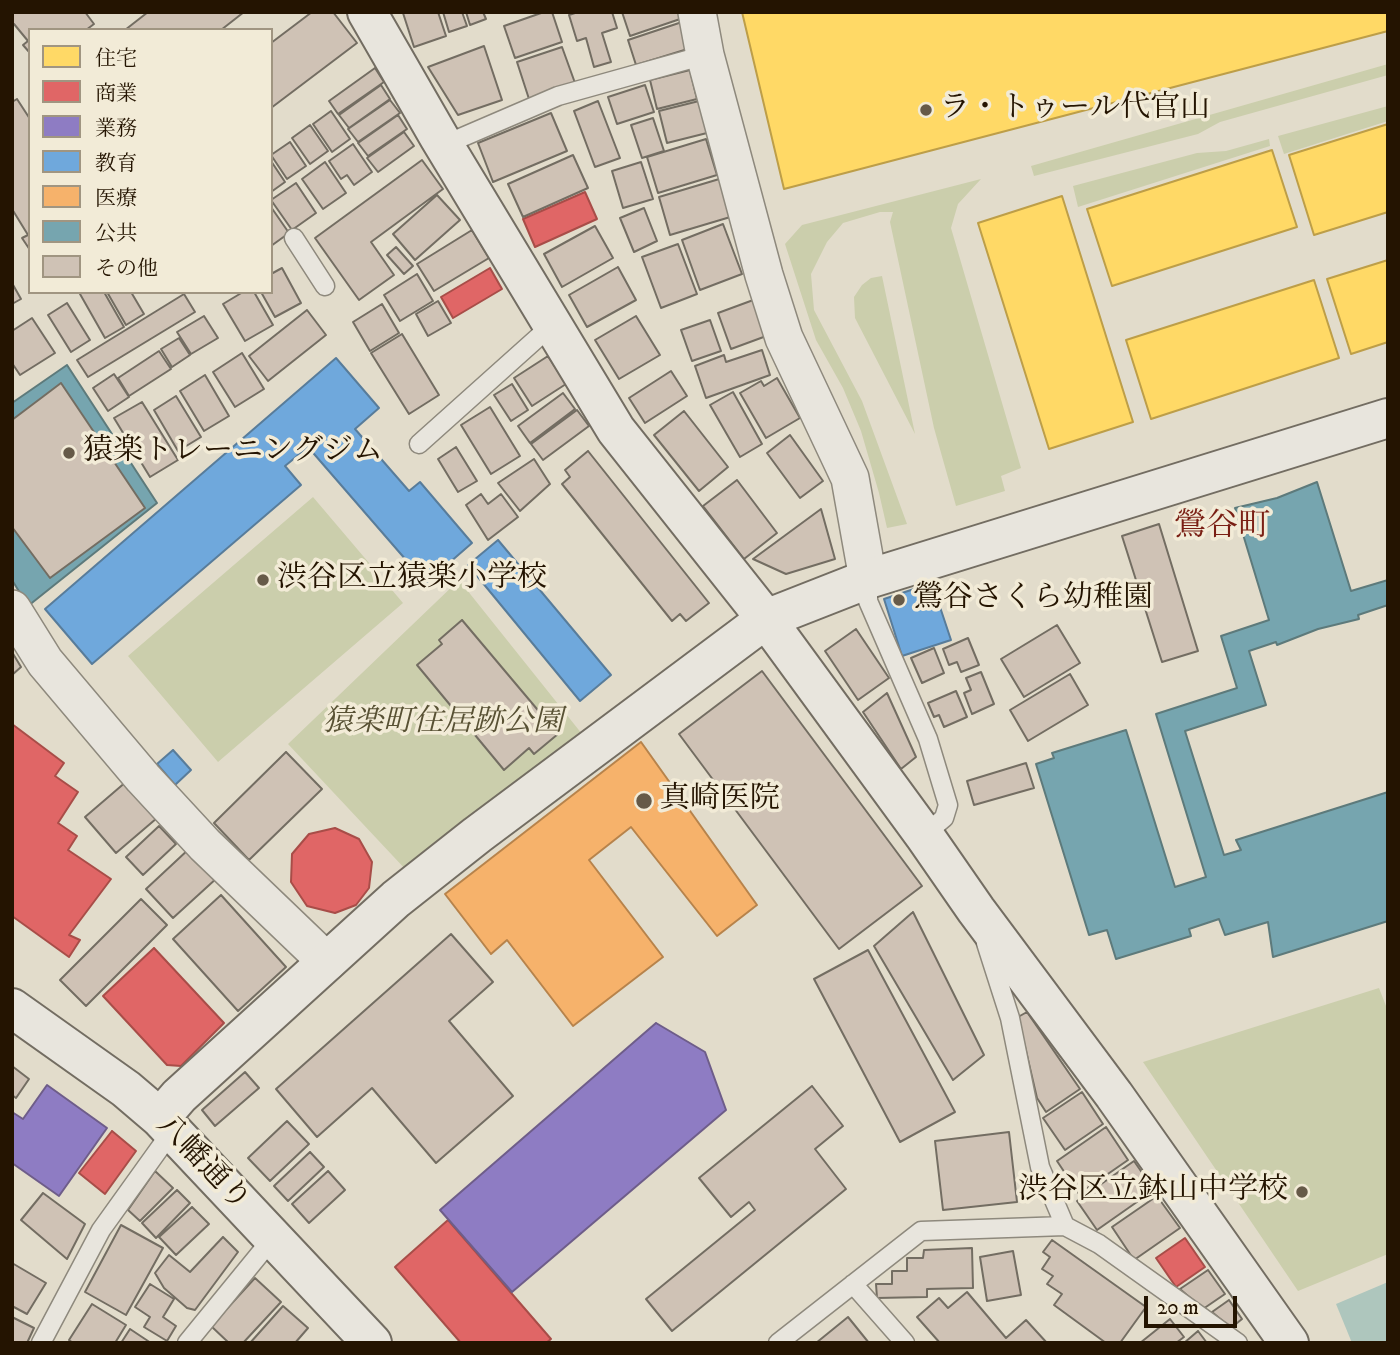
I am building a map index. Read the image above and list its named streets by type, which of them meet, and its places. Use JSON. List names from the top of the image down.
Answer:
{
  "streets": {
    "street": ["八幡通り"]
  },
  "districts": ["鶯谷町"],
  "parks": ["猿楽町住居跡公園"],
  "places": [
    "ラ・トゥール代官山",
    "猿楽トレーニングジム",
    "渋谷区立猿楽小学校",
    "鶯谷さくら幼稚園",
    "真崎医院",
    "渋谷区立鉢山中学校"
  ],
  "legend": [
    "住宅",
    "商業",
    "業務",
    "教育",
    "医療",
    "公共",
    "その他"
  ],
  "scale_bar": "20 m"
}
